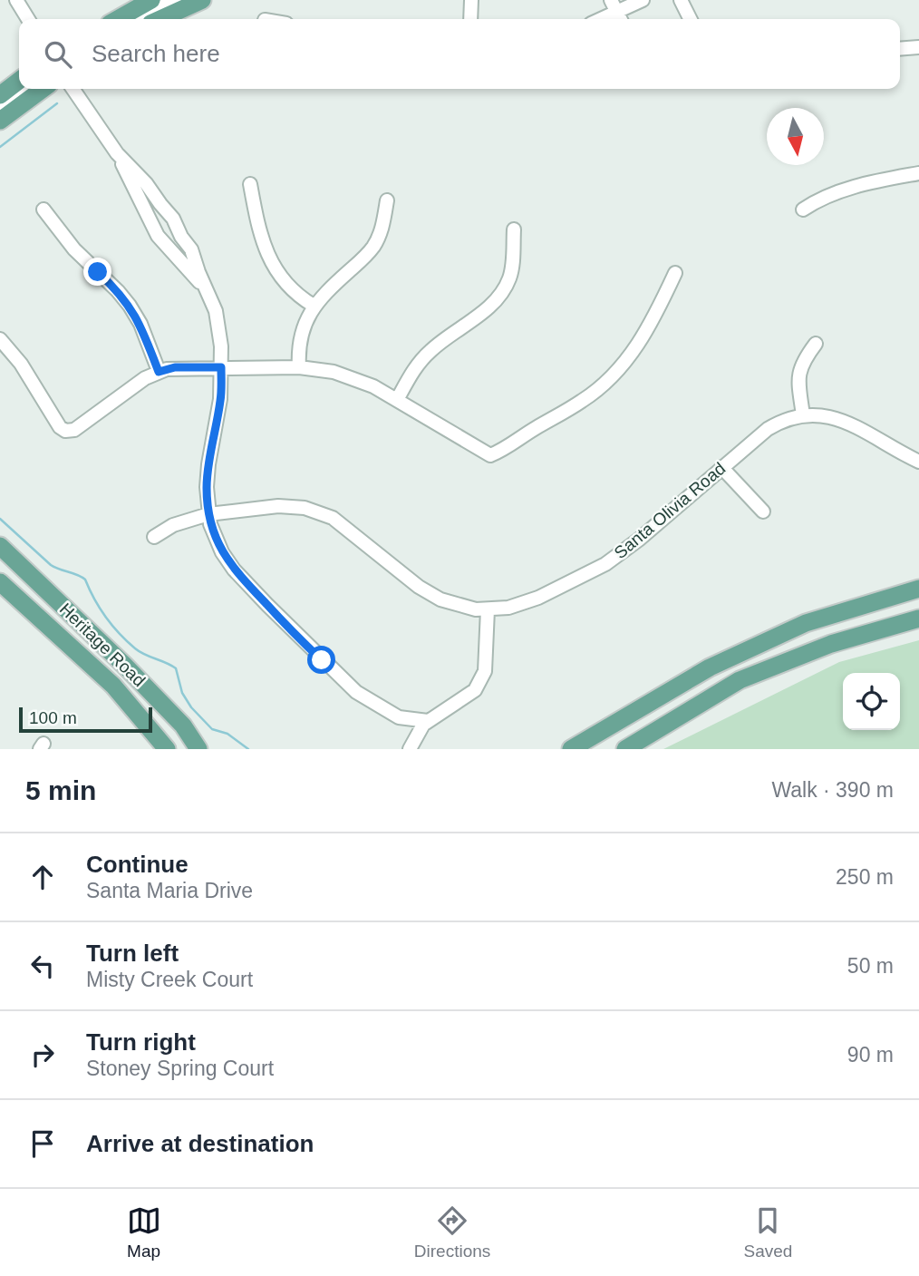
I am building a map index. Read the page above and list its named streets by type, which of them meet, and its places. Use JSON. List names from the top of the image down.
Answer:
{
  "streets": {
    "main road": ["Heritage Road"],
    "street": ["Santa Olivia Road"]
  },
  "scale_bar": "100 m",
  "north": "bottom",
  "page": {
    "search": "Search here",
    "scale": "100 m",
    "heading": ["5 min", "Walk · 390 m"],
    "list": [
      ["Continue", "Santa Maria Drive", "250 m"],
      ["Turn left", "Misty Creek Court", "50 m"],
      ["Turn right", "Stoney Spring Court", "90 m"],
      "Arrive at destination"
    ],
    "nav": ["Map", "Directions", "Saved"]
  }
}
